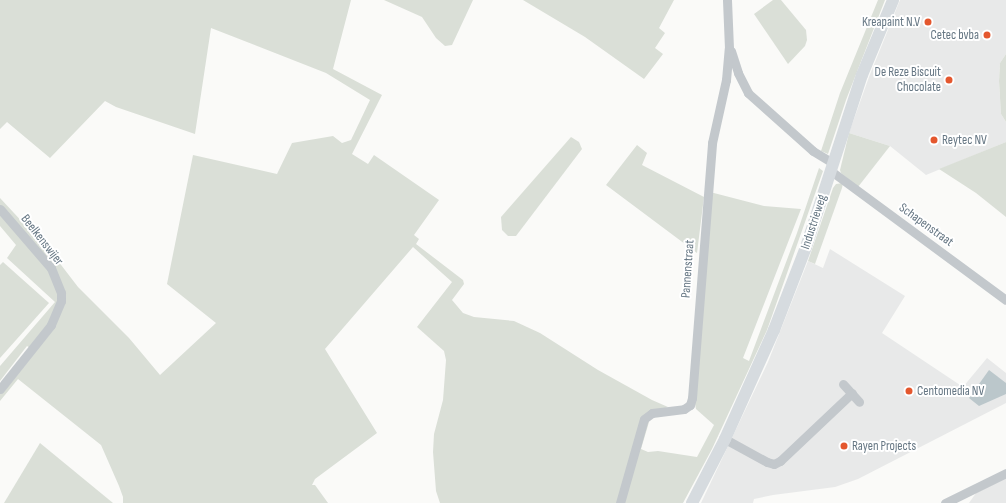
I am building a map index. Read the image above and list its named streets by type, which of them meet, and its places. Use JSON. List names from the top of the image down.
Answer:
{
  "streets": {
    "main road": ["Industrieweg"],
    "street": ["Schapenstraat", "Beelkenswijer", "Pannenstraat"]
  },
  "crossings": [
    ["Industrieweg", "Schapenstraat"],
    ["Schapenstraat", "Pannenstraat"]
  ],
  "places": [
    "Kreapaint N.V",
    "Cetec bvba",
    "De Reze Biscuit Chocolate",
    "Reytec NV",
    "Centomedia NV",
    "Rayen Projects"
  ]
}
